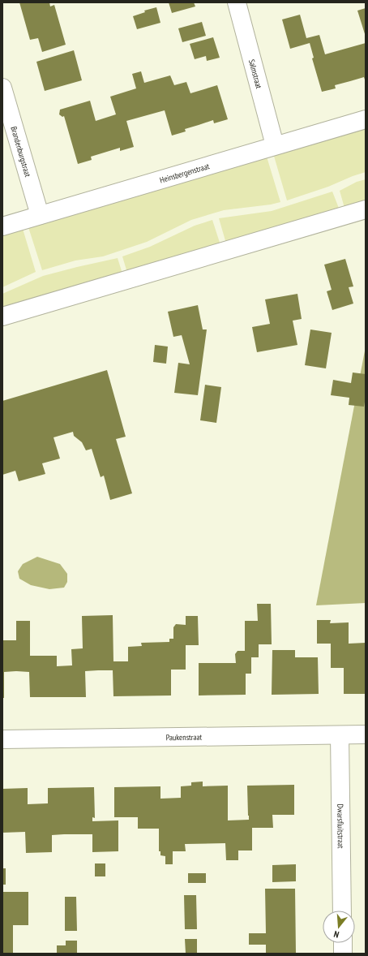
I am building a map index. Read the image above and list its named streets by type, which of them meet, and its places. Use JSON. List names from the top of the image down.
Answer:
{
  "streets": {
    "street": [
      "Salmstraat",
      "Brandenburgstraat",
      "Heinsbergenstraat",
      "Paukenstraat",
      "Dwarsfluitstraat"
    ]
  },
  "crossings": [
    ["Salmstraat", "Heinsbergenstraat"],
    ["Brandenburgstraat", "Heinsbergenstraat"],
    ["Paukenstraat", "Dwarsfluitstraat"]
  ],
  "north": "bottom"
}
